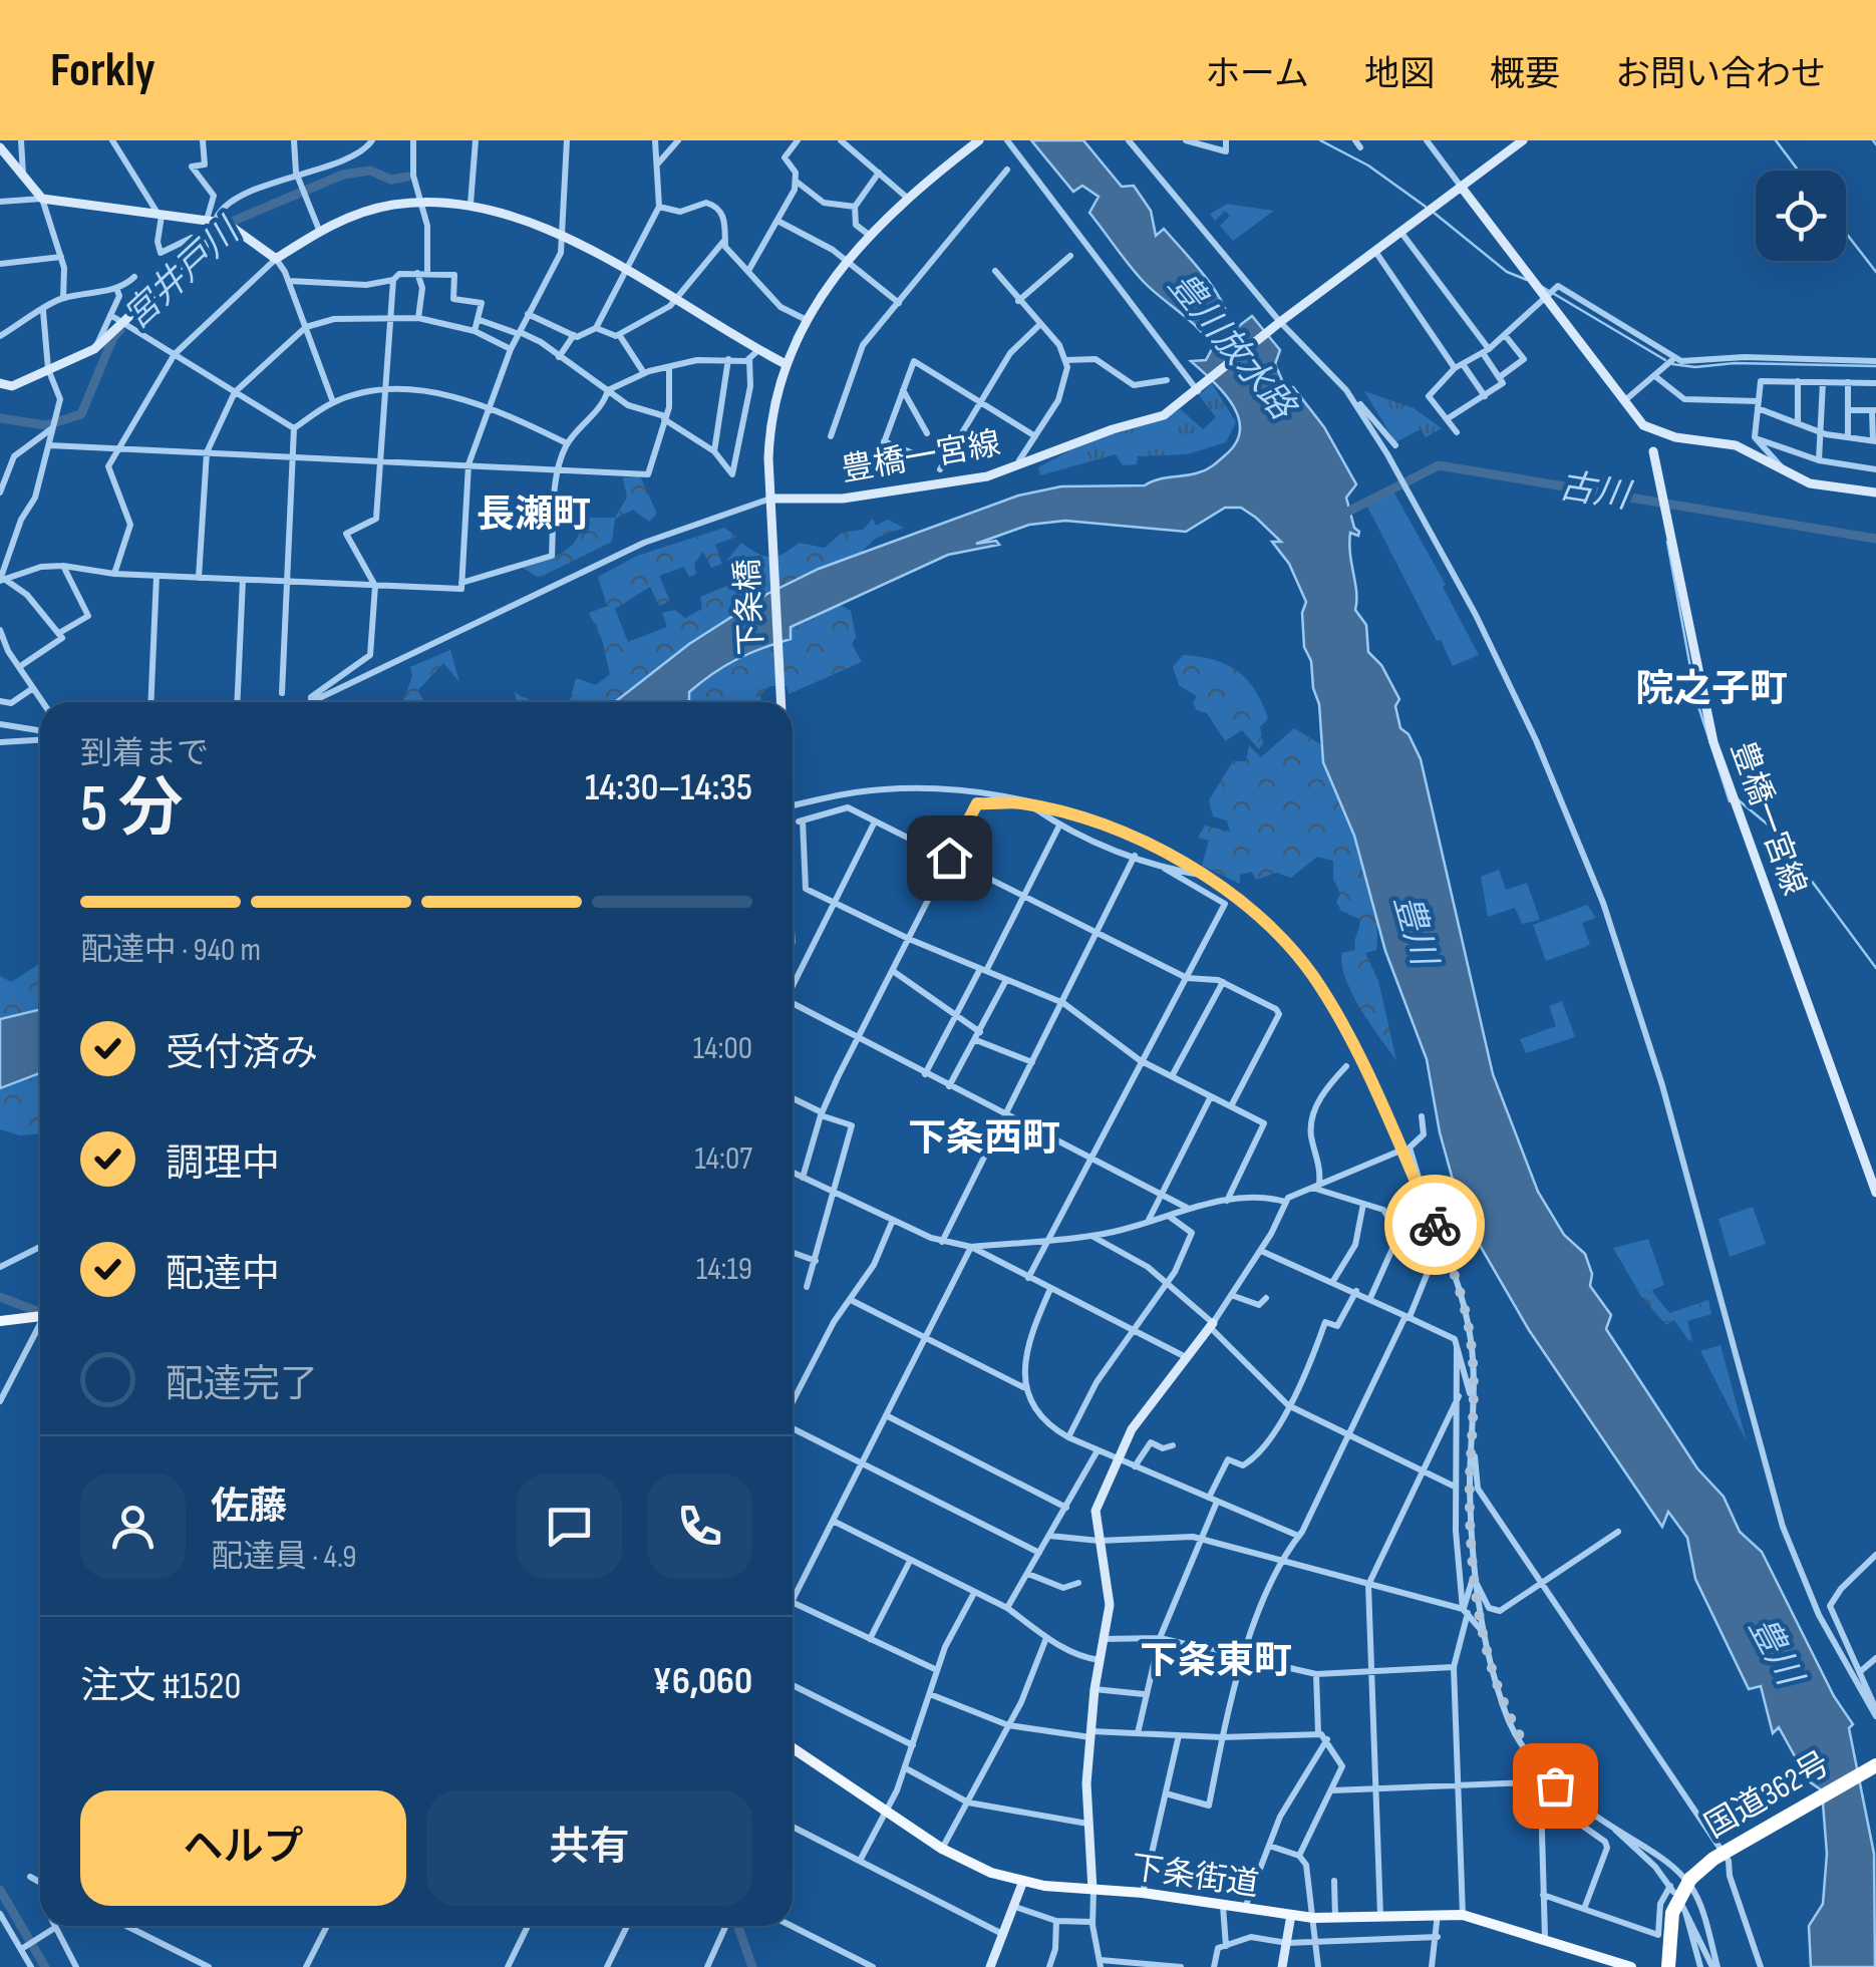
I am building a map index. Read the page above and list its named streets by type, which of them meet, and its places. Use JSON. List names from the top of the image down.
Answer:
{
  "streets": {
    "highway": ["国道362号"],
    "main road": ["豊橋一宮線", "下条橋", "下条街道"]
  },
  "crossings": [
    ["豊橋一宮線", "下条橋"]
  ],
  "districts": [
    "長瀬町",
    "院之子町",
    "下条西町",
    "下条東町"
  ],
  "water": [
    "宮井戸川",
    "豊川放水路",
    "古川",
    "豊川"
  ],
  "page": {
    "header": "Forkly",
    "nav": [
      "ホーム",
      "地図",
      "概要",
      "お問い合わせ"
    ],
    "heading": ["5 分", "到着まで", "14:30–14:35"],
    "panel": [
      "佐藤",
      "配達員 · 4.9",
      "注文 #1520",
      "¥6,060"
    ],
    "bar": "配達中 · 940 m",
    "list": [
      ["受付済み", "14:00"],
      ["調理中", "14:07"],
      ["配達中", "14:19"],
      "配達完了"
    ],
    "buttons": ["ヘルプ", "共有"]
  }
}
